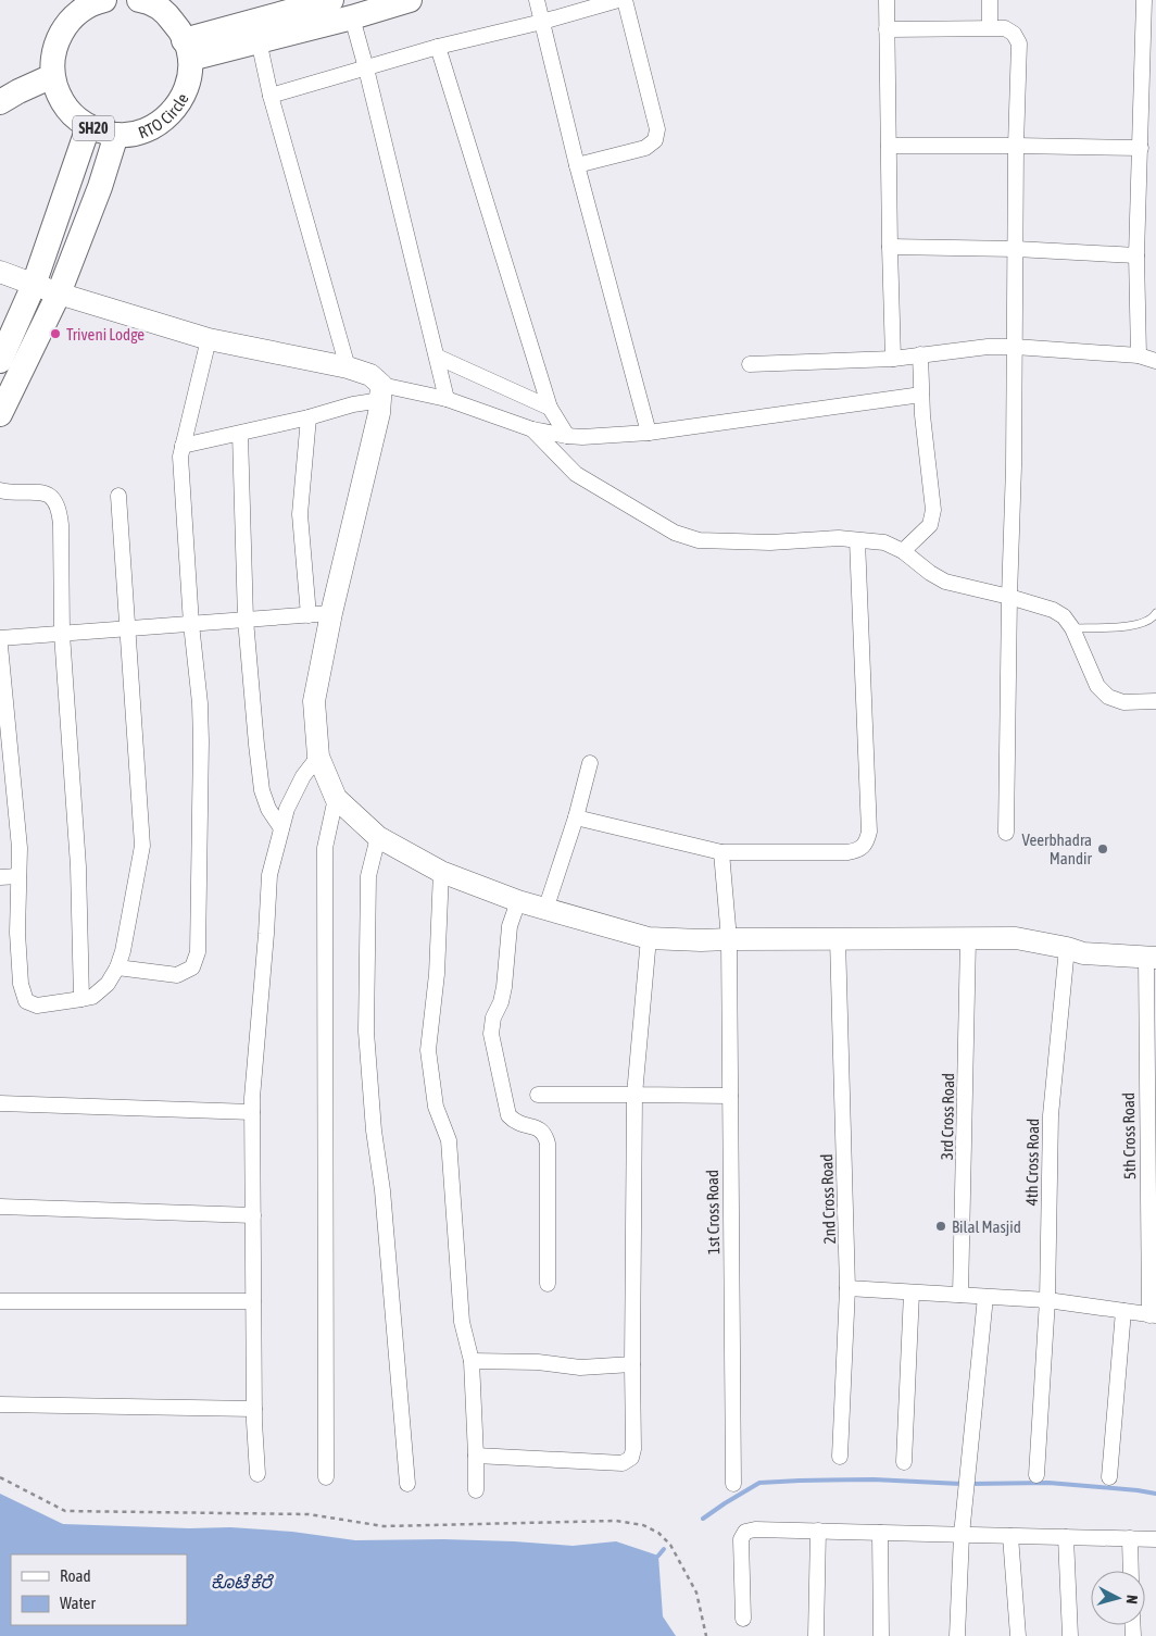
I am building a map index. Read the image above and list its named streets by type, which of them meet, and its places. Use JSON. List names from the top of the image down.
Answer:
{
  "streets": {
    "main road": ["RTO Circle", "SH20"],
    "street": [
      "3rd Cross Road",
      "5th Cross Road",
      "4th Cross Road",
      "2nd Cross Road",
      "1st Cross Road"
    ]
  },
  "crossings": [
    ["RTO Circle", "SH20"]
  ],
  "water": ["ಕೊಟೆ ಕೆರೆ"],
  "places": ["Triveni Lodge", "Veerbhadra Mandir", "Bilal Masjid"],
  "legend": ["Road", "Water"],
  "north": "right"
}
